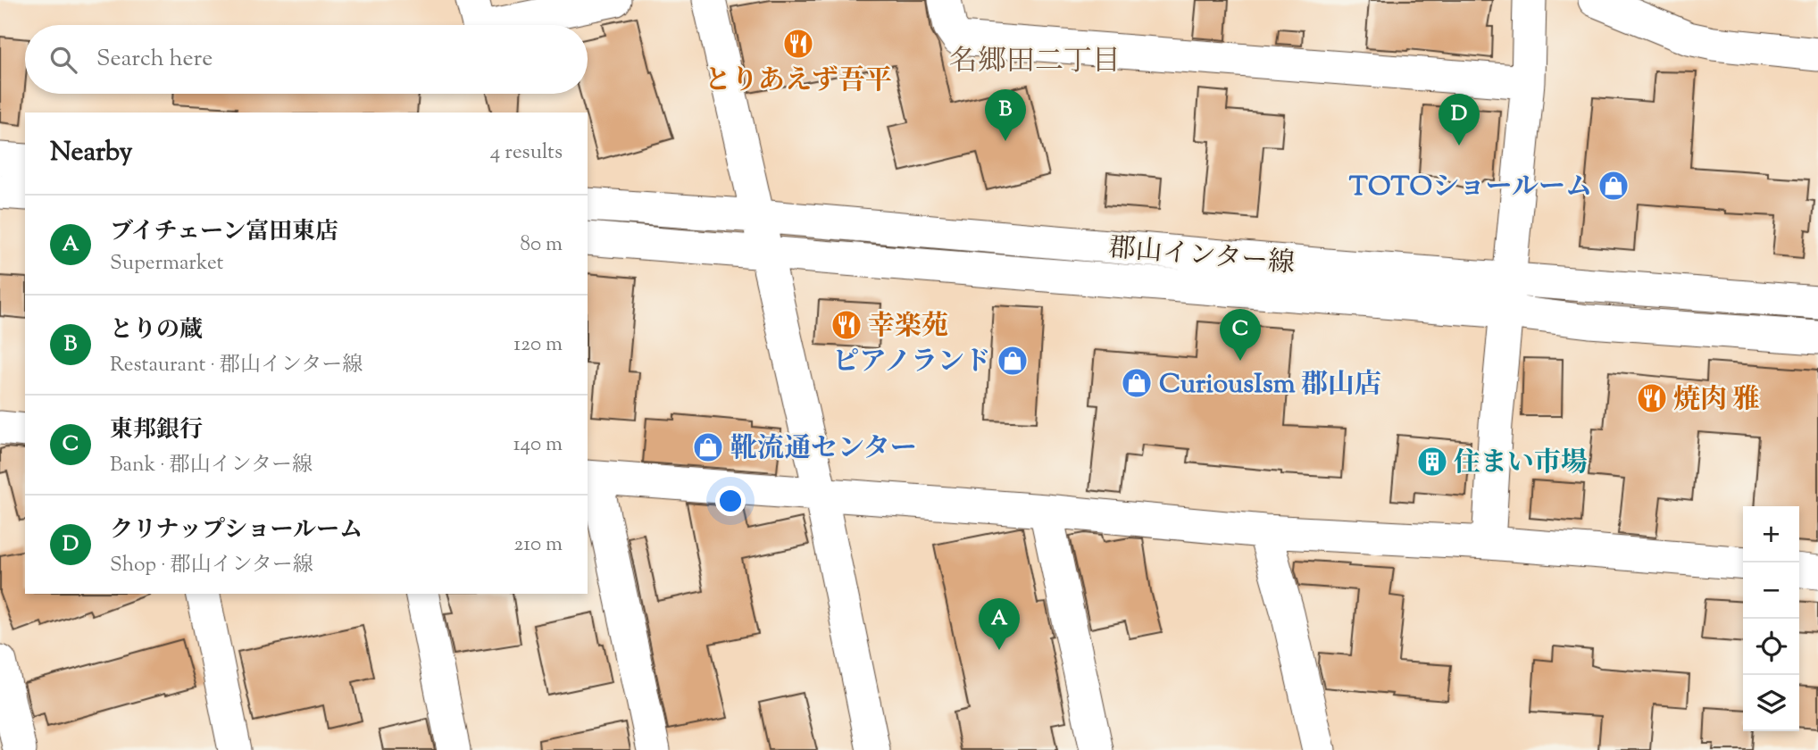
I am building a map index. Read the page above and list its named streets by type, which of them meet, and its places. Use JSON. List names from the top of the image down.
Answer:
{
  "streets": {
    "street": ["郡山インター線"]
  },
  "districts": ["名郷田二丁目"],
  "places": {
    "restaurant": ["とりあえず吾平", "幸楽苑", "焼肉 雅"],
    "shop": [
      "TOTOショールーム",
      "ピアノランド",
      "CuriousIsm 郡山店",
      "靴流通センター"
    ],
    "building": ["住まい市場"]
  },
  "page": {
    "search": "Search here",
    "pins": [
      "B",
      "D",
      "C",
      "A"
    ],
    "heading": ["Nearby", "4 results"],
    "list": [
      {
        "mark": "A",
        "name": "ブイチェーン富田東店",
        "note": "Supermarket",
        "value": "80 m"
      },
      {
        "mark": "B",
        "name": "とりの蔵",
        "note": "Restaurant · 郡山インター線",
        "value": "120 m"
      },
      {
        "mark": "C",
        "name": "東邦銀行",
        "note": "Bank · 郡山インター線",
        "value": "140 m"
      },
      {
        "mark": "D",
        "name": "クリナップショールーム",
        "note": "Shop · 郡山インター線",
        "value": "210 m"
      }
    ],
    "map_buttons": ["+", "−"]
  }
}
